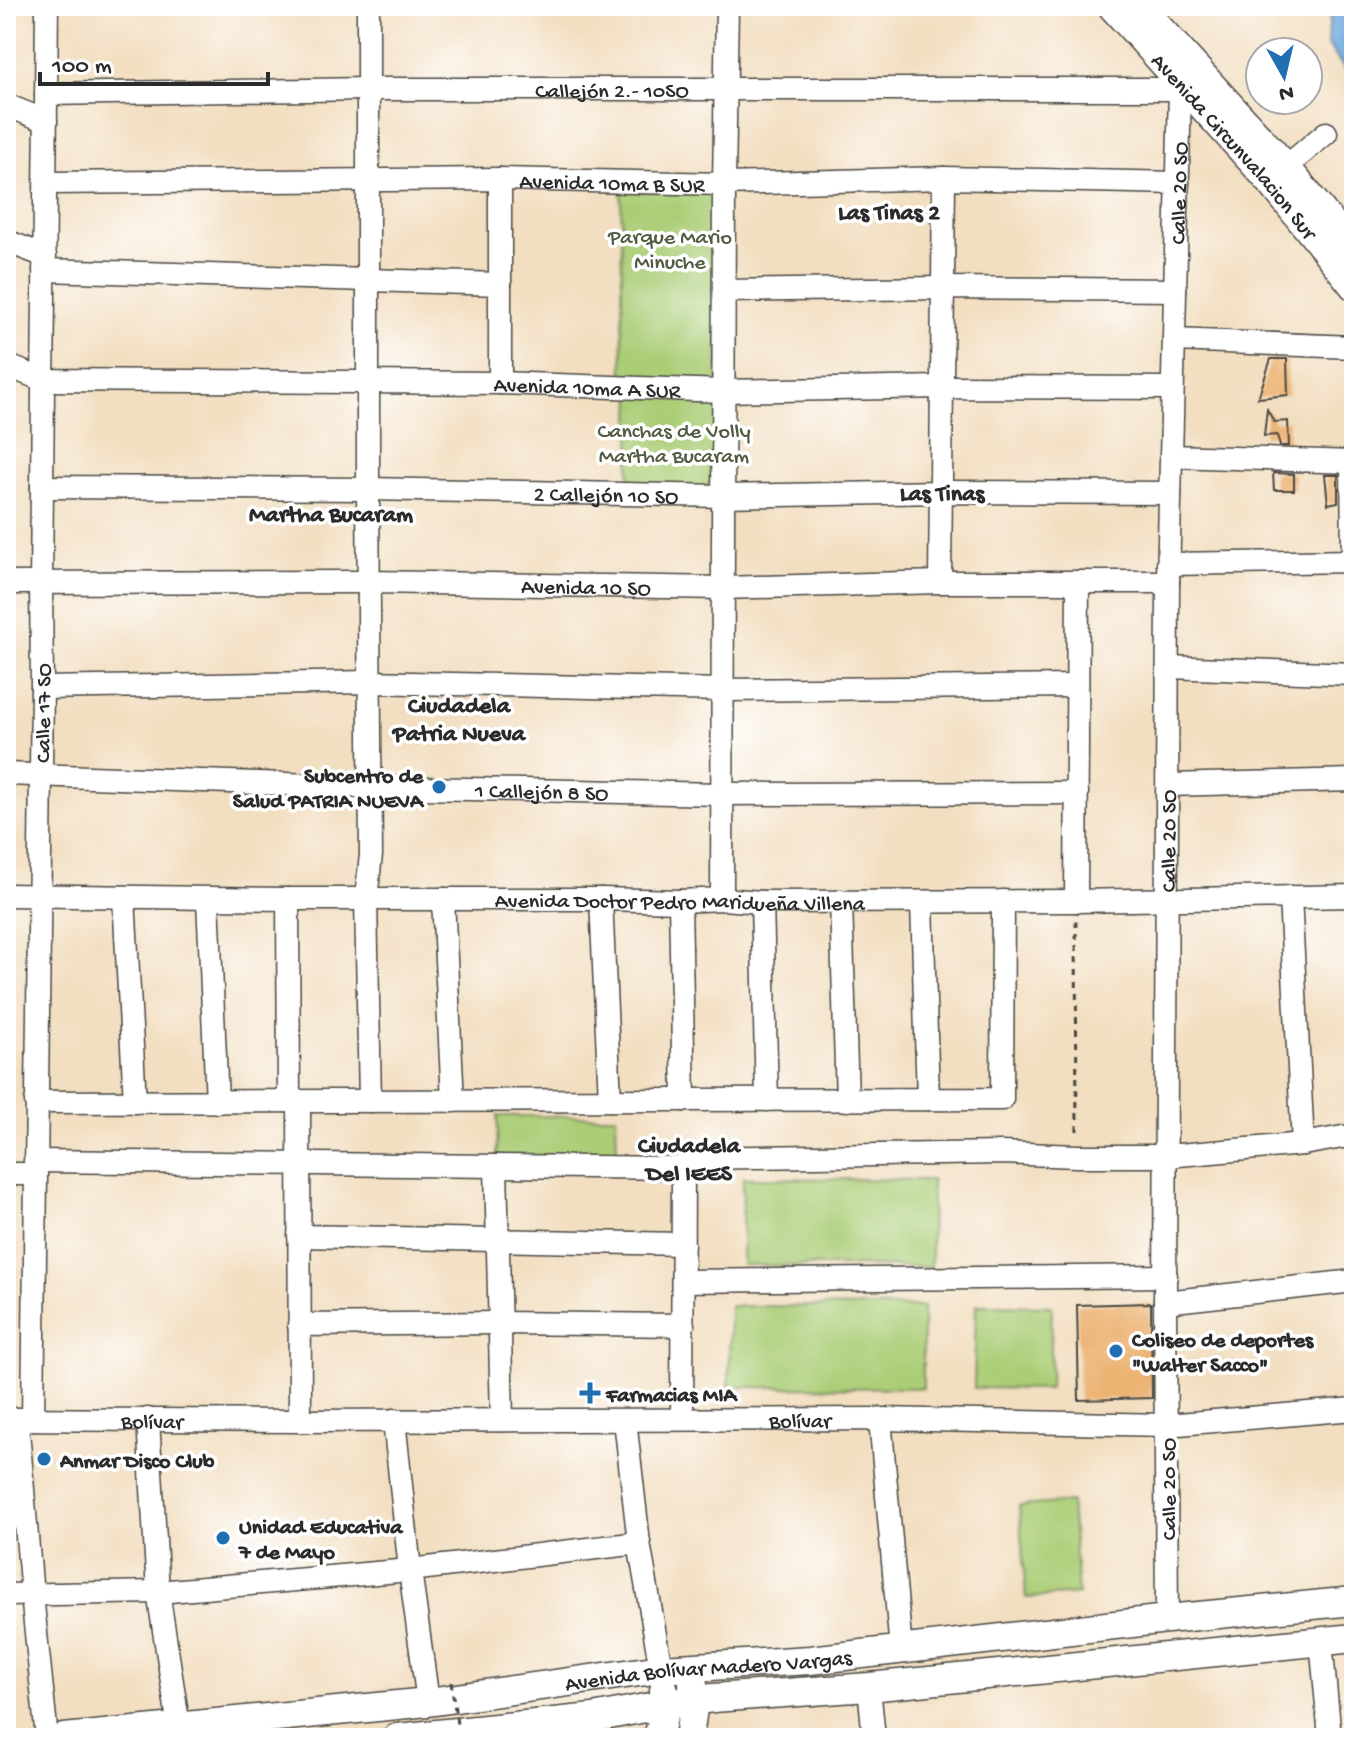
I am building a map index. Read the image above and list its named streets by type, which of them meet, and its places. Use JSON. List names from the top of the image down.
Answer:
{
  "streets": {
    "main road": ["Avenida Circunvalacion Sur", "Avenida Bolívar Madero Vargas"],
    "street": [
      "Callejón 2.- 10SO",
      "Avenida 10ma B SUR",
      "Calle 20 SO",
      "Avenida 10ma A SUR",
      "2 Callejón 10 SO",
      "Avenida 10 SO",
      "Calle 17 SO",
      "1 Callejón 8 SO",
      "Avenida Doctor Pedro Maridueña Villena",
      "Bolívar"
    ]
  },
  "crossings": [
    ["Callejón 2.- 10SO", "Avenida Circunvalacion Sur"],
    ["Callejón 2.- 10SO", "Calle 20 SO"],
    ["Callejón 2.- 10SO", "Calle 17 SO"],
    ["Avenida Circunvalacion Sur", "Calle 20 SO"],
    ["Avenida 10ma B SUR", "Calle 20 SO"],
    ["Avenida 10ma B SUR", "Calle 17 SO"],
    ["Calle 20 SO", "Avenida 10ma A SUR"],
    ["Calle 20 SO", "2 Callejón 10 SO"],
    ["Calle 20 SO", "Avenida 10 SO"],
    ["Calle 20 SO", "Avenida Doctor Pedro Maridueña Villena"],
    ["Calle 20 SO", "Bolívar"],
    ["Calle 20 SO", "Avenida Bolívar Madero Vargas"],
    ["Avenida 10ma A SUR", "Calle 17 SO"],
    ["2 Callejón 10 SO", "Calle 17 SO"],
    ["Avenida 10 SO", "Calle 17 SO"],
    ["Calle 17 SO", "1 Callejón 8 SO"],
    ["Calle 17 SO", "Avenida Doctor Pedro Maridueña Villena"],
    ["Calle 17 SO", "Bolívar"]
  ],
  "districts": [
    "Las Tinas 2",
    "Las Tinas",
    "Martha Bucaram",
    "Ciudadela Patria Nueva",
    "Ciudadela Del IEES"
  ],
  "parks": ["Parque Mario Minuche", "Canchas de Volly Martha Bucaram"],
  "places": {
    "other": [
      "Subcentro de Salud PATRIA NUEVA",
      "Coliseo de deportes \"Walter Sacco\"",
      "Anmar Disco Club",
      "Unidad Educativa 7 de Mayo"
    ],
    "health": ["Farmacias MIA"]
  },
  "scale_bar": "100 m",
  "north": "bottom"
}
